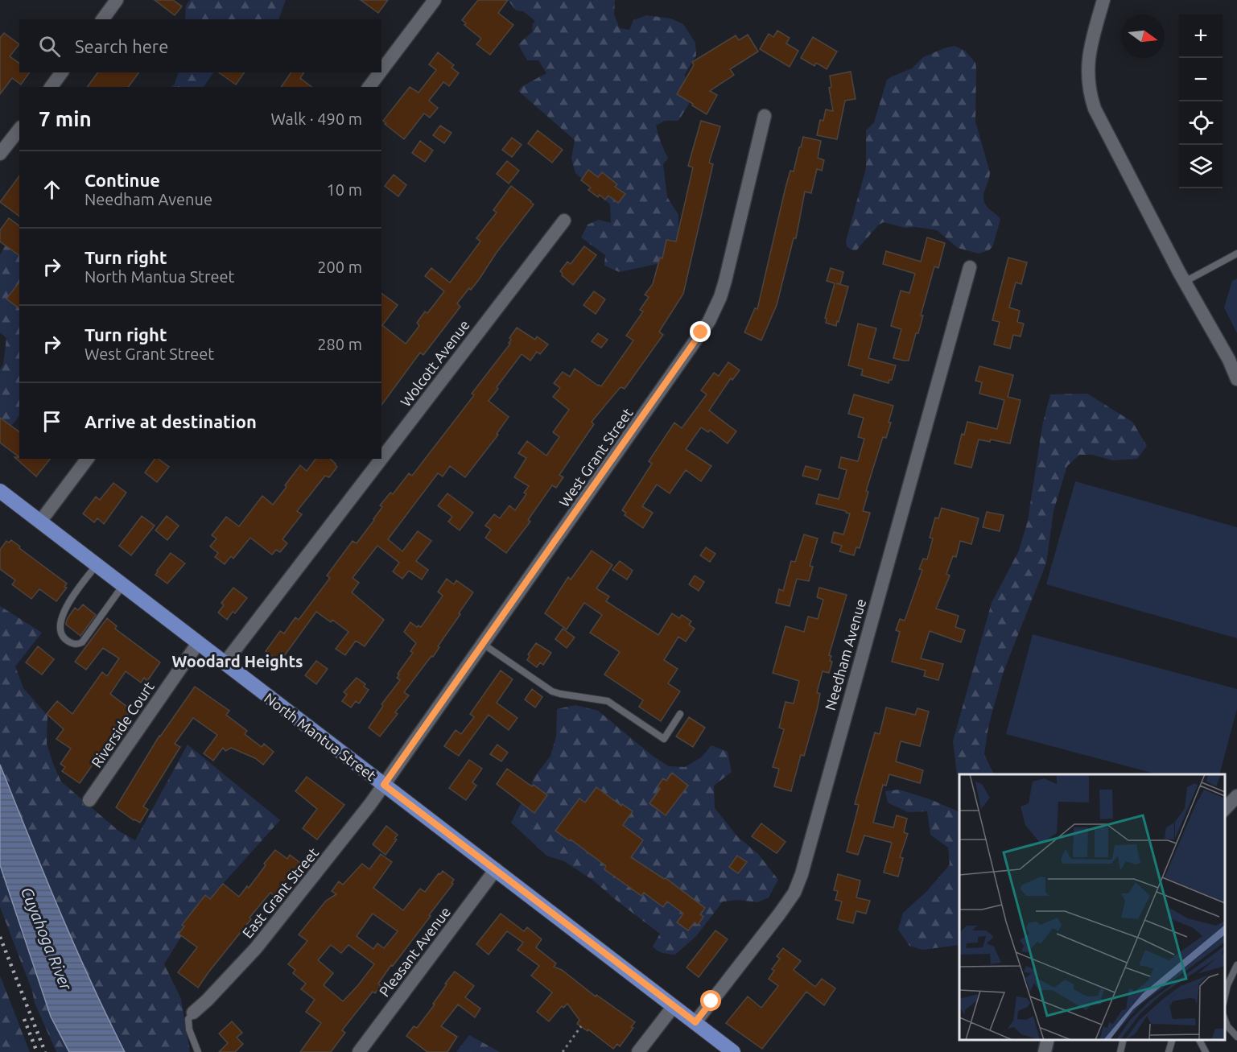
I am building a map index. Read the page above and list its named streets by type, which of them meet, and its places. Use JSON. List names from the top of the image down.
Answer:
{
  "streets": {
    "main road": ["North Mantua Street"],
    "street": [
      "Wolcott Avenue",
      "West Grant Street",
      "Needham Avenue",
      "Riverside Court",
      "East Grant Street",
      "Pleasant Avenue"
    ]
  },
  "crossings": [
    ["Wolcott Avenue", "North Mantua Street"],
    ["West Grant Street", "North Mantua Street"],
    ["West Grant Street", "East Grant Street"],
    ["Needham Avenue", "North Mantua Street"],
    ["Riverside Court", "North Mantua Street"],
    ["North Mantua Street", "East Grant Street"],
    ["North Mantua Street", "Pleasant Avenue"]
  ],
  "districts": ["Woodard Heights"],
  "water": ["Cuyahoga River"],
  "north": "right",
  "page": {
    "map_buttons": ["+", "−"],
    "search": "Search here",
    "heading": ["7 min", "Walk · 490 m"],
    "list": [
      ["Continue", "Needham Avenue", "10 m"],
      ["Turn right", "North Mantua Street", "200 m"],
      ["Turn right", "West Grant Street", "280 m"],
      "Arrive at destination"
    ]
  }
}
